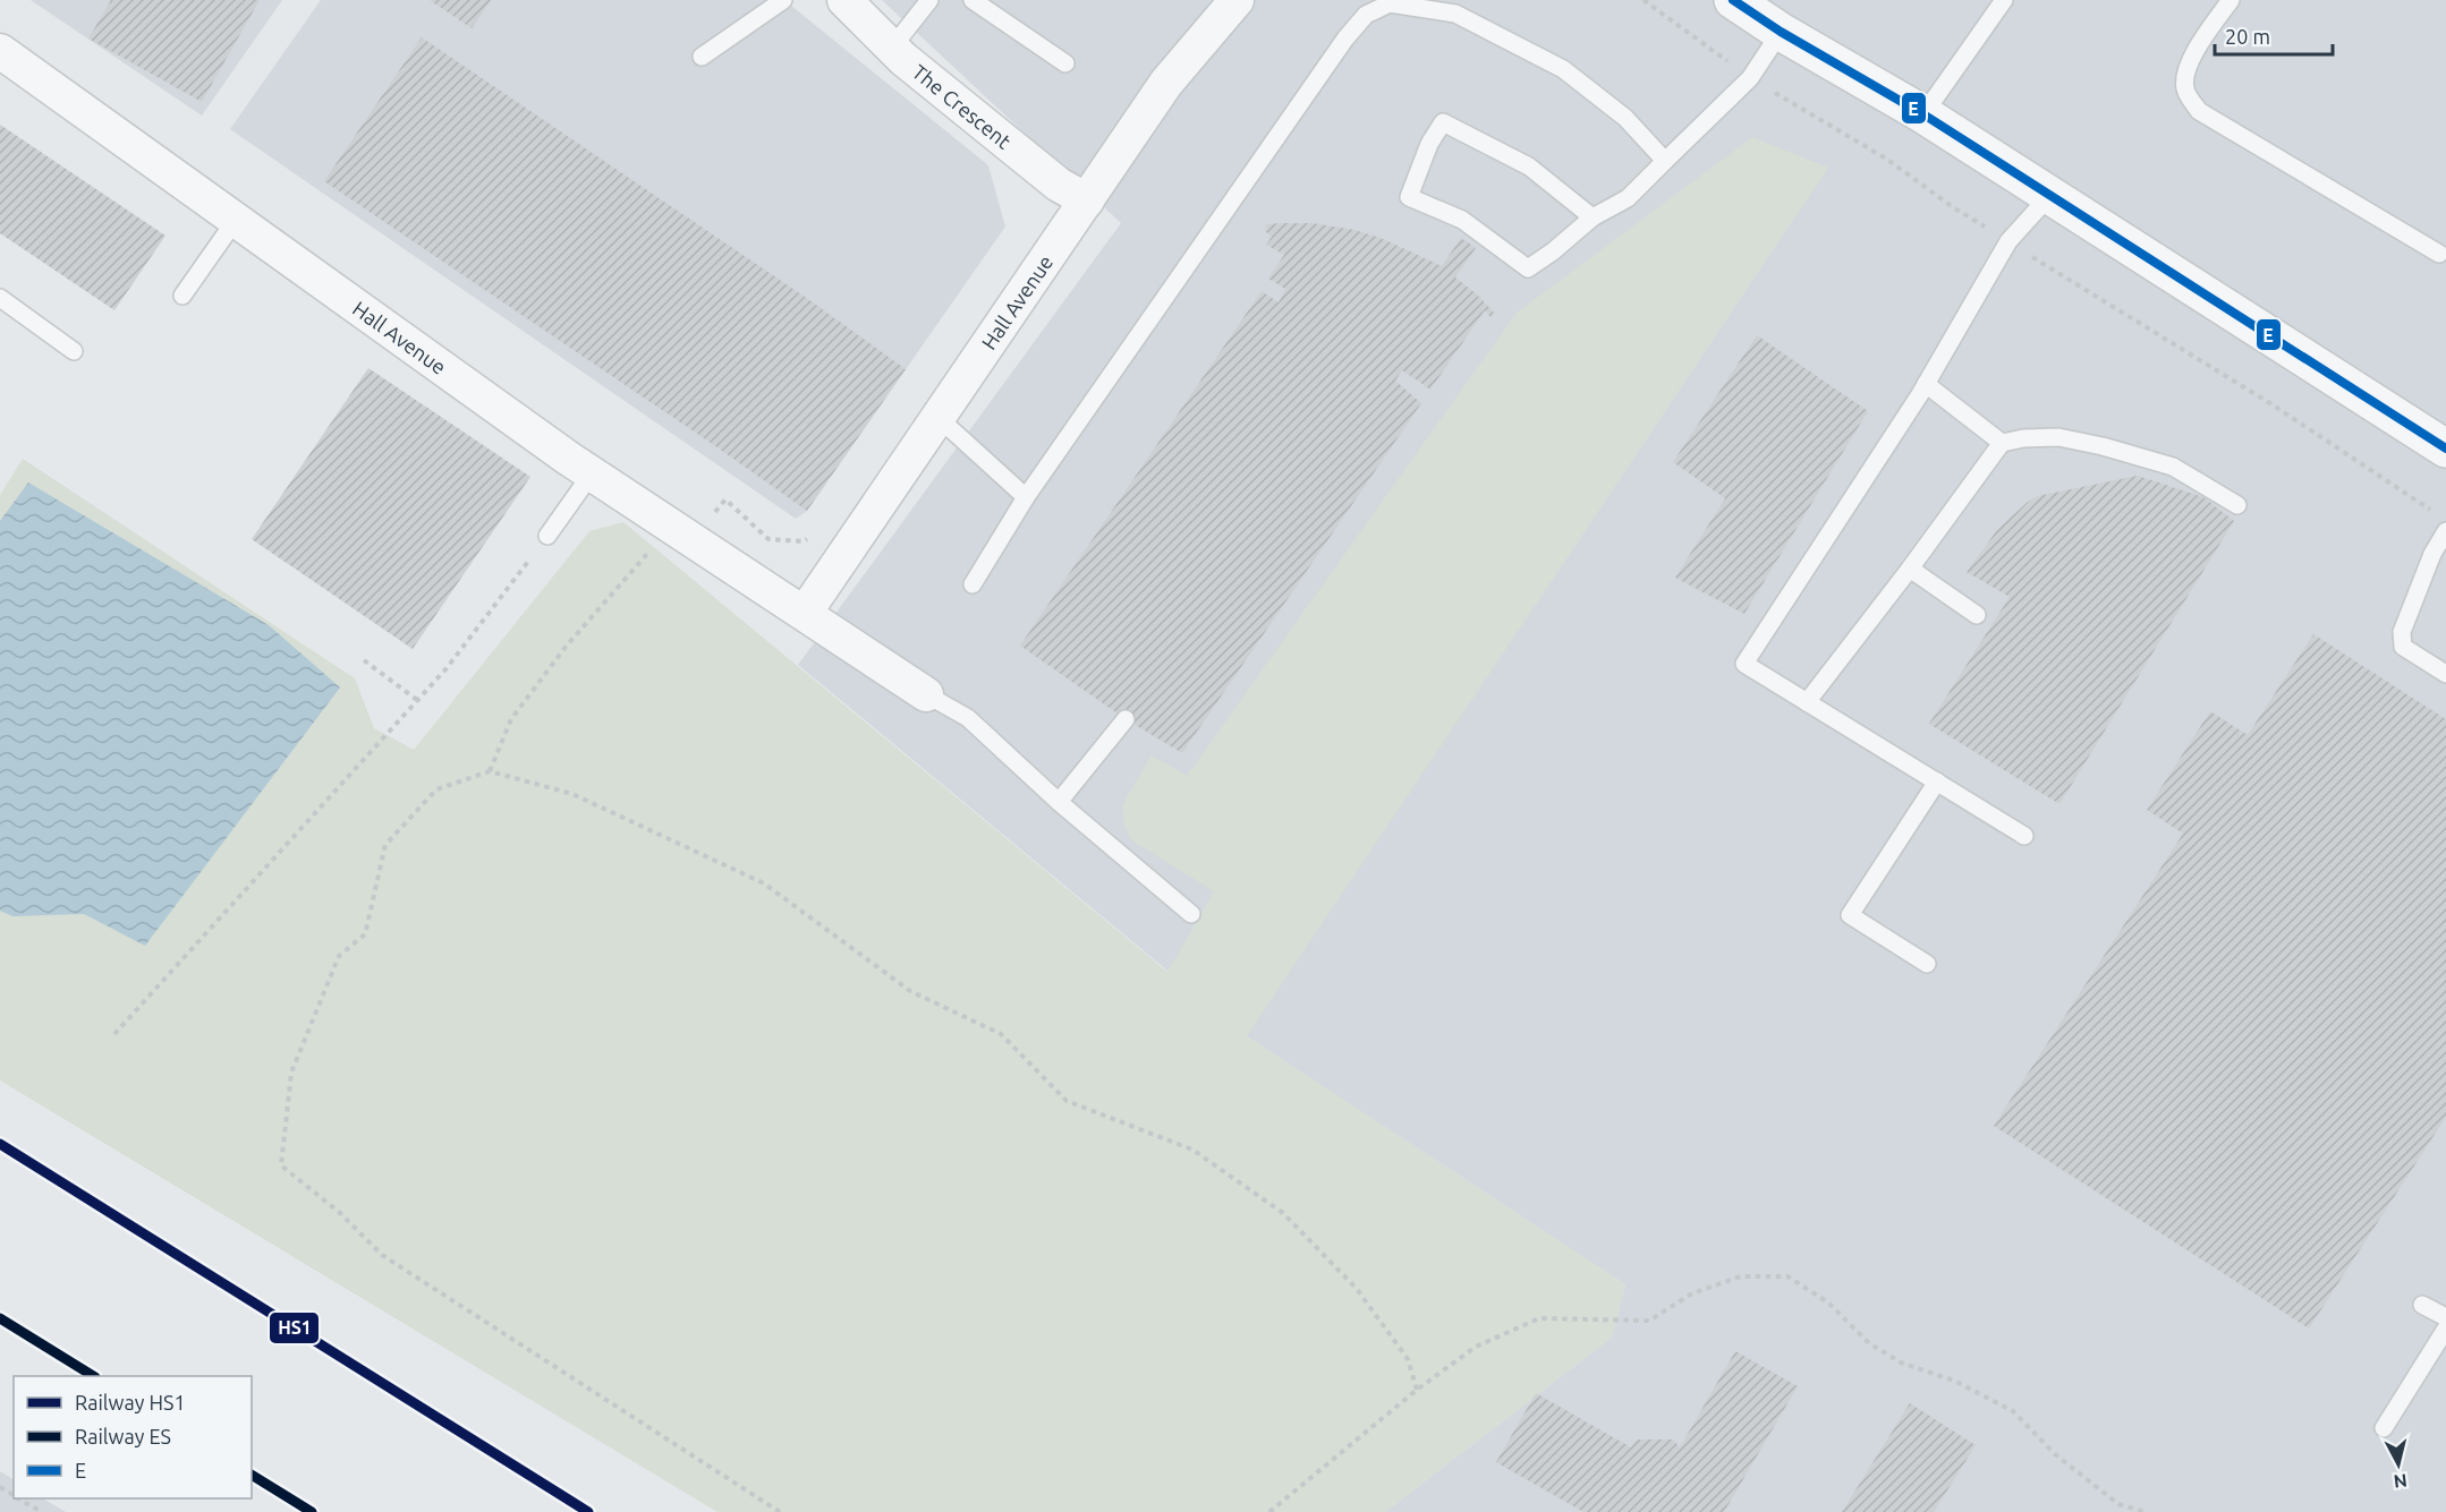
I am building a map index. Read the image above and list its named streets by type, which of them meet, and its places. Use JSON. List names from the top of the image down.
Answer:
{
  "streets": {
    "street": ["The Crescent", "Hall Avenue"]
  },
  "crossings": [
    ["The Crescent", "Hall Avenue"]
  ],
  "lines": ["transit line E", "rail line HS1", "rail line ES"],
  "legend": ["Railway HS1", "Railway ES", "E"],
  "scale_bar": "20 m",
  "north": "bottom"
}
